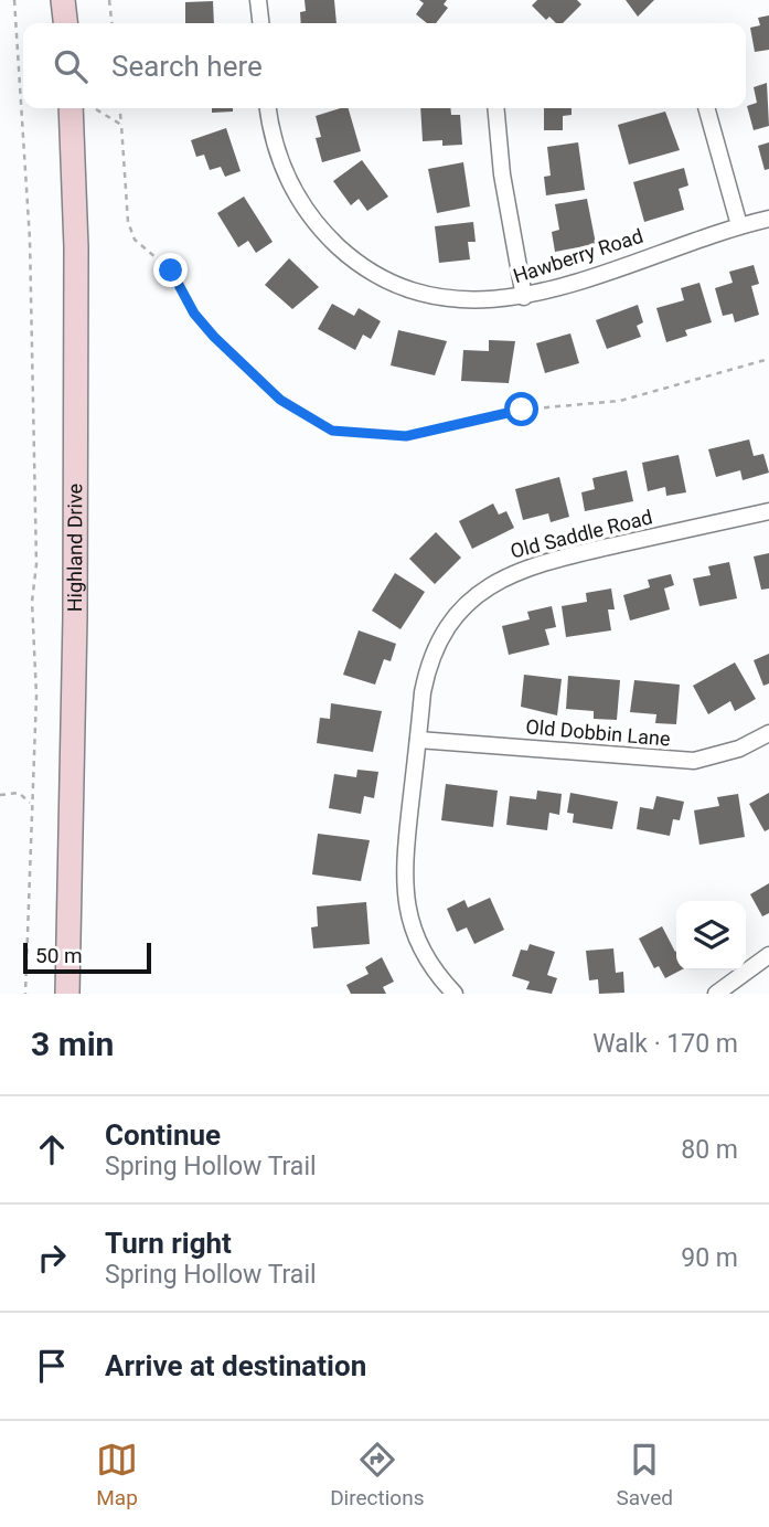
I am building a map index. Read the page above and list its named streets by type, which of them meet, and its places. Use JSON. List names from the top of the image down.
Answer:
{
  "streets": {
    "main road": ["Highland Drive"],
    "street": ["Hawberry Road", "Old Saddle Road", "Old Dobbin Lane"]
  },
  "crossings": [
    ["Old Saddle Road", "Old Dobbin Lane"]
  ],
  "scale_bar": "50 m",
  "page": {
    "search": "Search here",
    "scale": "50 m",
    "heading": ["3 min", "Walk · 170 m"],
    "list": [
      ["Continue", "Spring Hollow Trail", "80 m"],
      ["Turn right", "Spring Hollow Trail", "90 m"],
      "Arrive at destination"
    ],
    "nav": ["Map", "Directions", "Saved"]
  }
}
